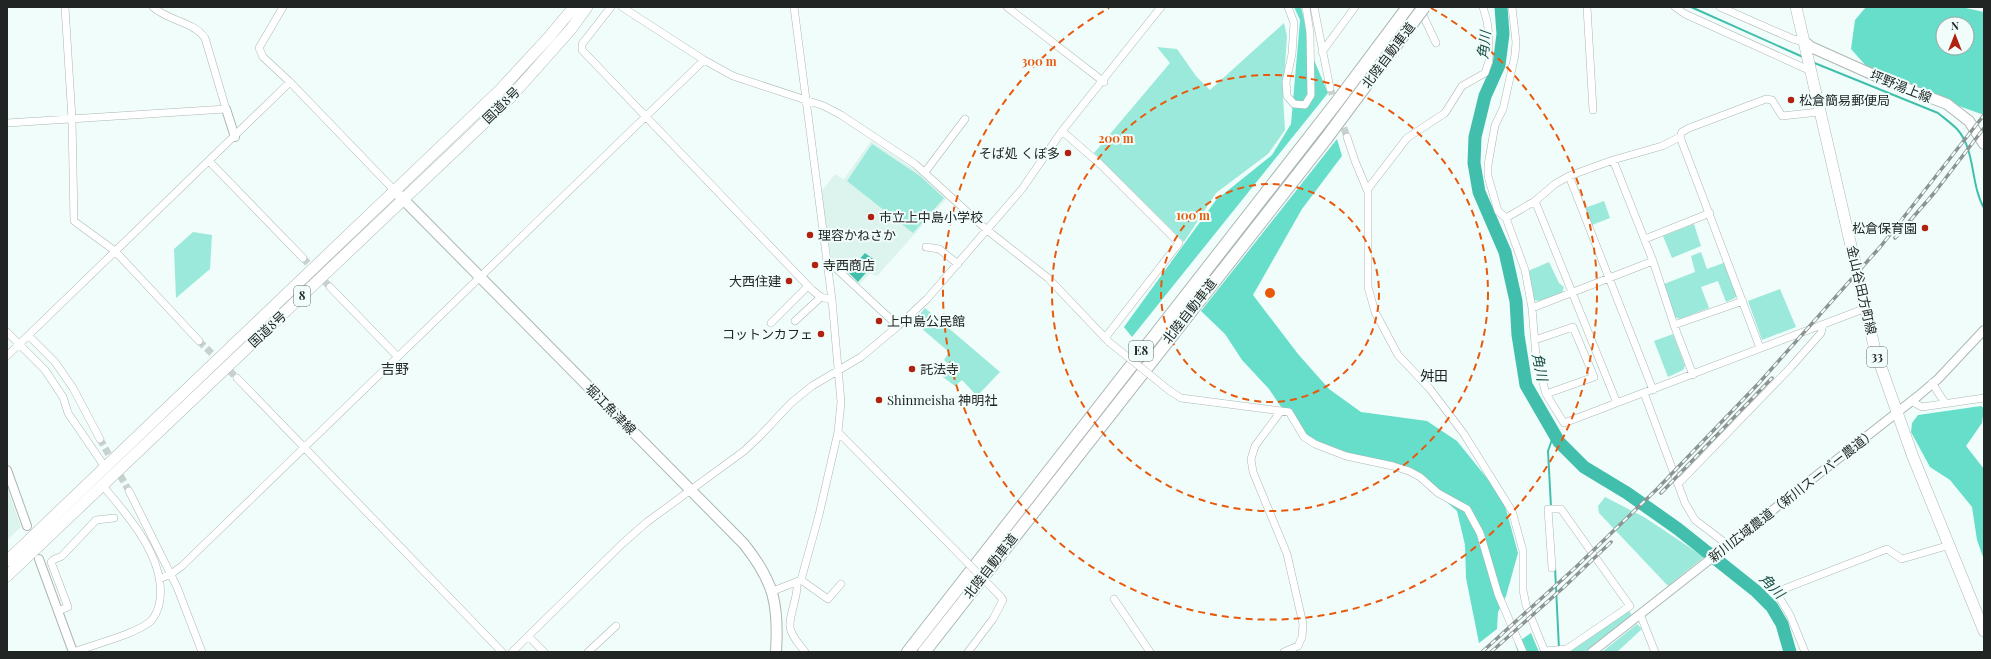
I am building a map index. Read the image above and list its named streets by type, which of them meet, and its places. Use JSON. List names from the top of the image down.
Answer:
{
  "streets": {
    "highway": ["北陸自動車道", "E8"],
    "main road": [
      "坪野湯上線",
      "国道8号",
      "金山谷田方町線",
      "8",
      "33",
      "堀江魚津線"
    ],
    "street": ["新川広域農道（新川スーパー農道）"]
  },
  "crossings": [
    ["坪野湯上線", "金山谷田方町線"],
    ["国道8号", "堀江魚津線"],
    ["金山谷田方町線", "新川広域農道（新川スーパー農道）"]
  ],
  "districts": ["吉野", "舛田"],
  "water": ["角川"],
  "places": [
    "松倉簡易郵便局",
    "そば処 くぼ多",
    "市立上中島小学校",
    "松倉保育園",
    "理容かねさか",
    "寺西商店",
    "大西住建",
    "上中島公民館",
    "コットンカフェ",
    "託法寺",
    "Shinmeisha 神明社"
  ],
  "north": "top",
  "rings": ["300 m", "200 m", "100 m"]
}
